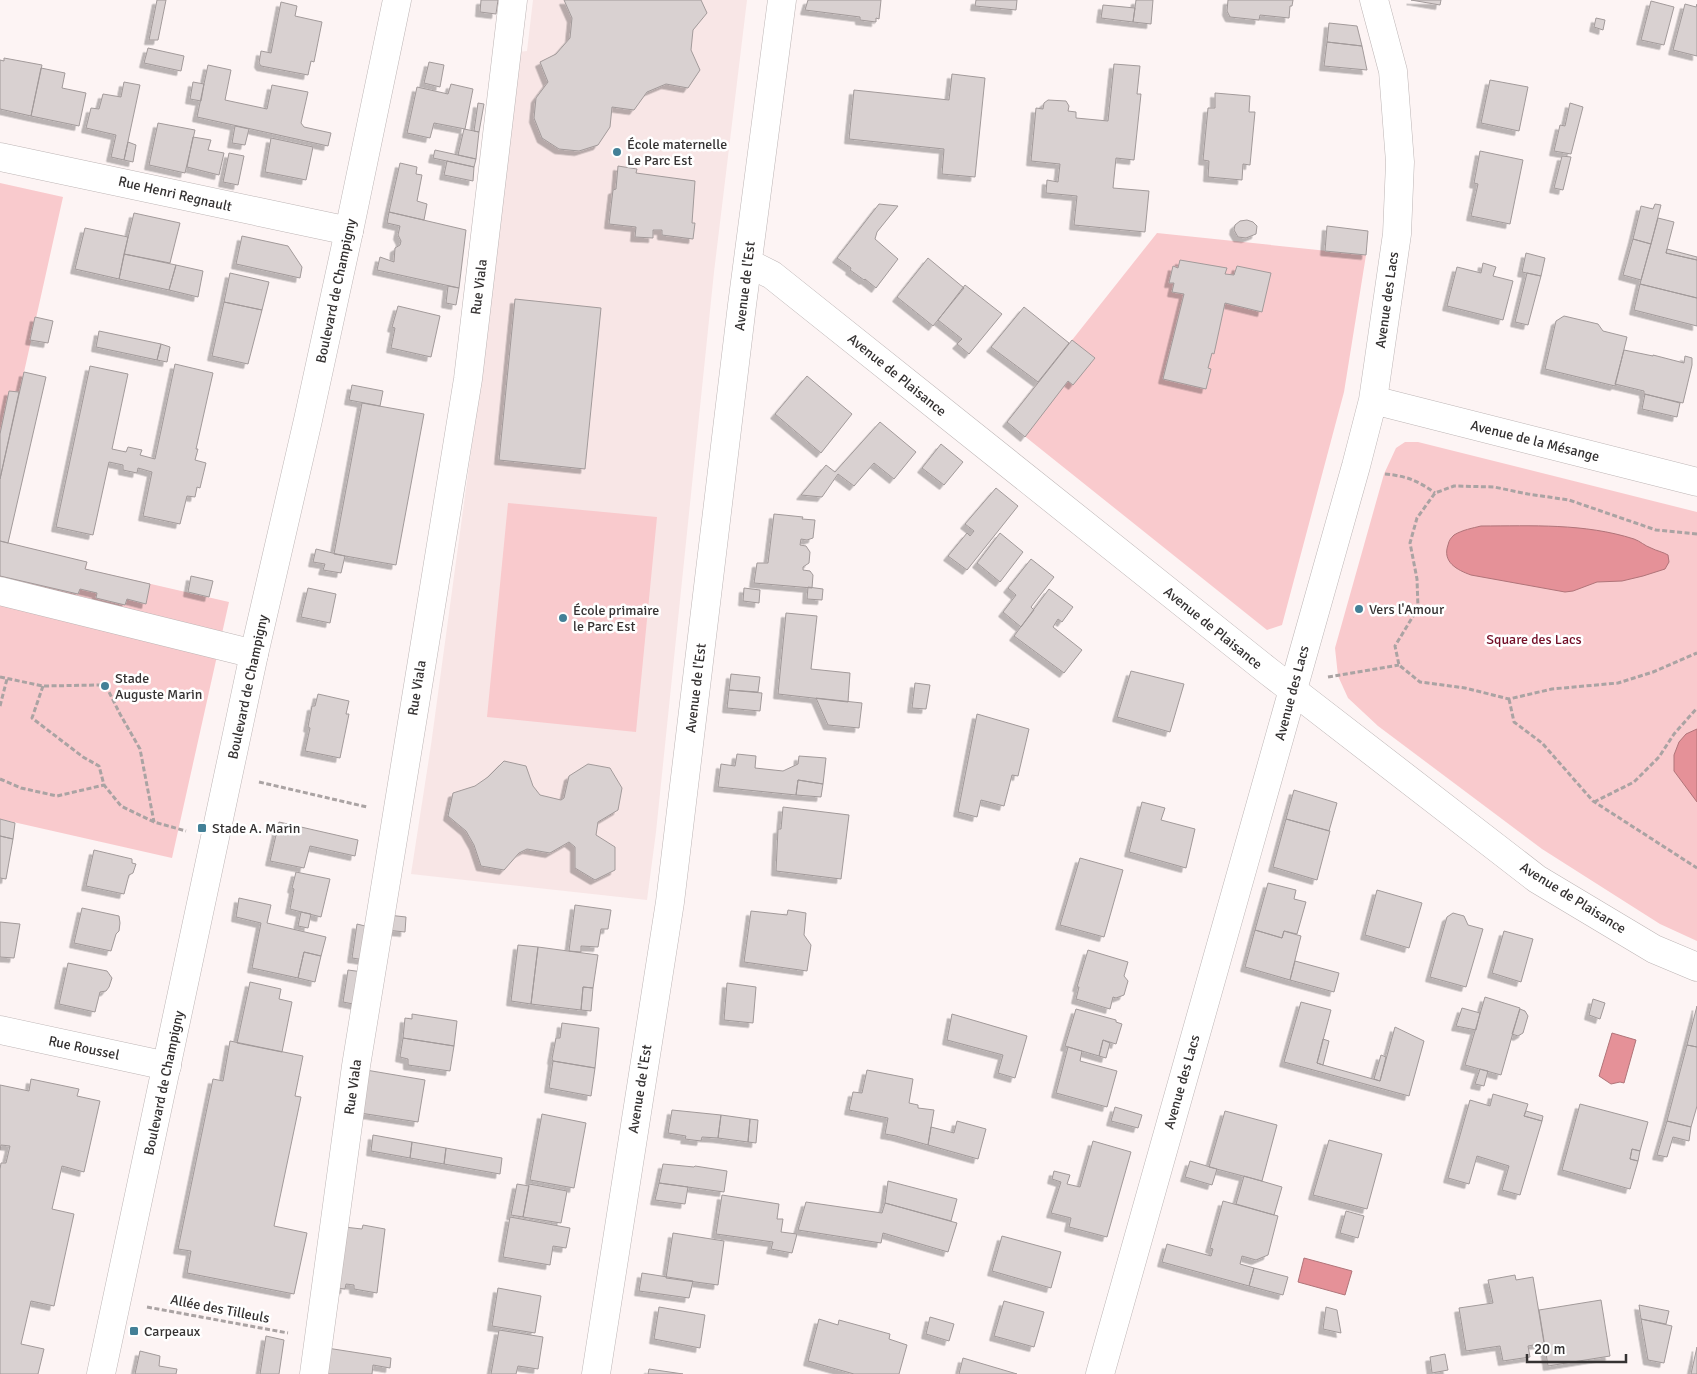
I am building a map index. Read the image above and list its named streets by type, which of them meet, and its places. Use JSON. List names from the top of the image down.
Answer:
{
  "streets": {
    "street": [
      "Rue Henri Regnault",
      "Avenue de l'Est",
      "Rue Viala",
      "Boulevard de Champigny",
      "Avenue des Lacs",
      "Avenue de Plaisance",
      "Avenue de la Mésange",
      "Rue Roussel"
    ],
    "path": ["Allée des Tilleuls"]
  },
  "crossings": [
    ["Rue Henri Regnault", "Boulevard de Champigny"],
    ["Avenue de l'Est", "Avenue de Plaisance"],
    ["Rue Viala", "Allée des Tilleuls"],
    ["Boulevard de Champigny", "Rue Roussel"],
    ["Boulevard de Champigny", "Allée des Tilleuls"],
    ["Avenue des Lacs", "Avenue de Plaisance"],
    ["Avenue des Lacs", "Avenue de la Mésange"]
  ],
  "parks": ["Square des Lacs"],
  "places": {
    "other": [
      "École maternelle Le Parc Est",
      "Vers l'Amour",
      "École primaire le Parc Est",
      "Stade Auguste Marin"
    ],
    "transit": ["Stade A. Marin", "Carpeaux"]
  },
  "scale_bar": "20 m"
}
